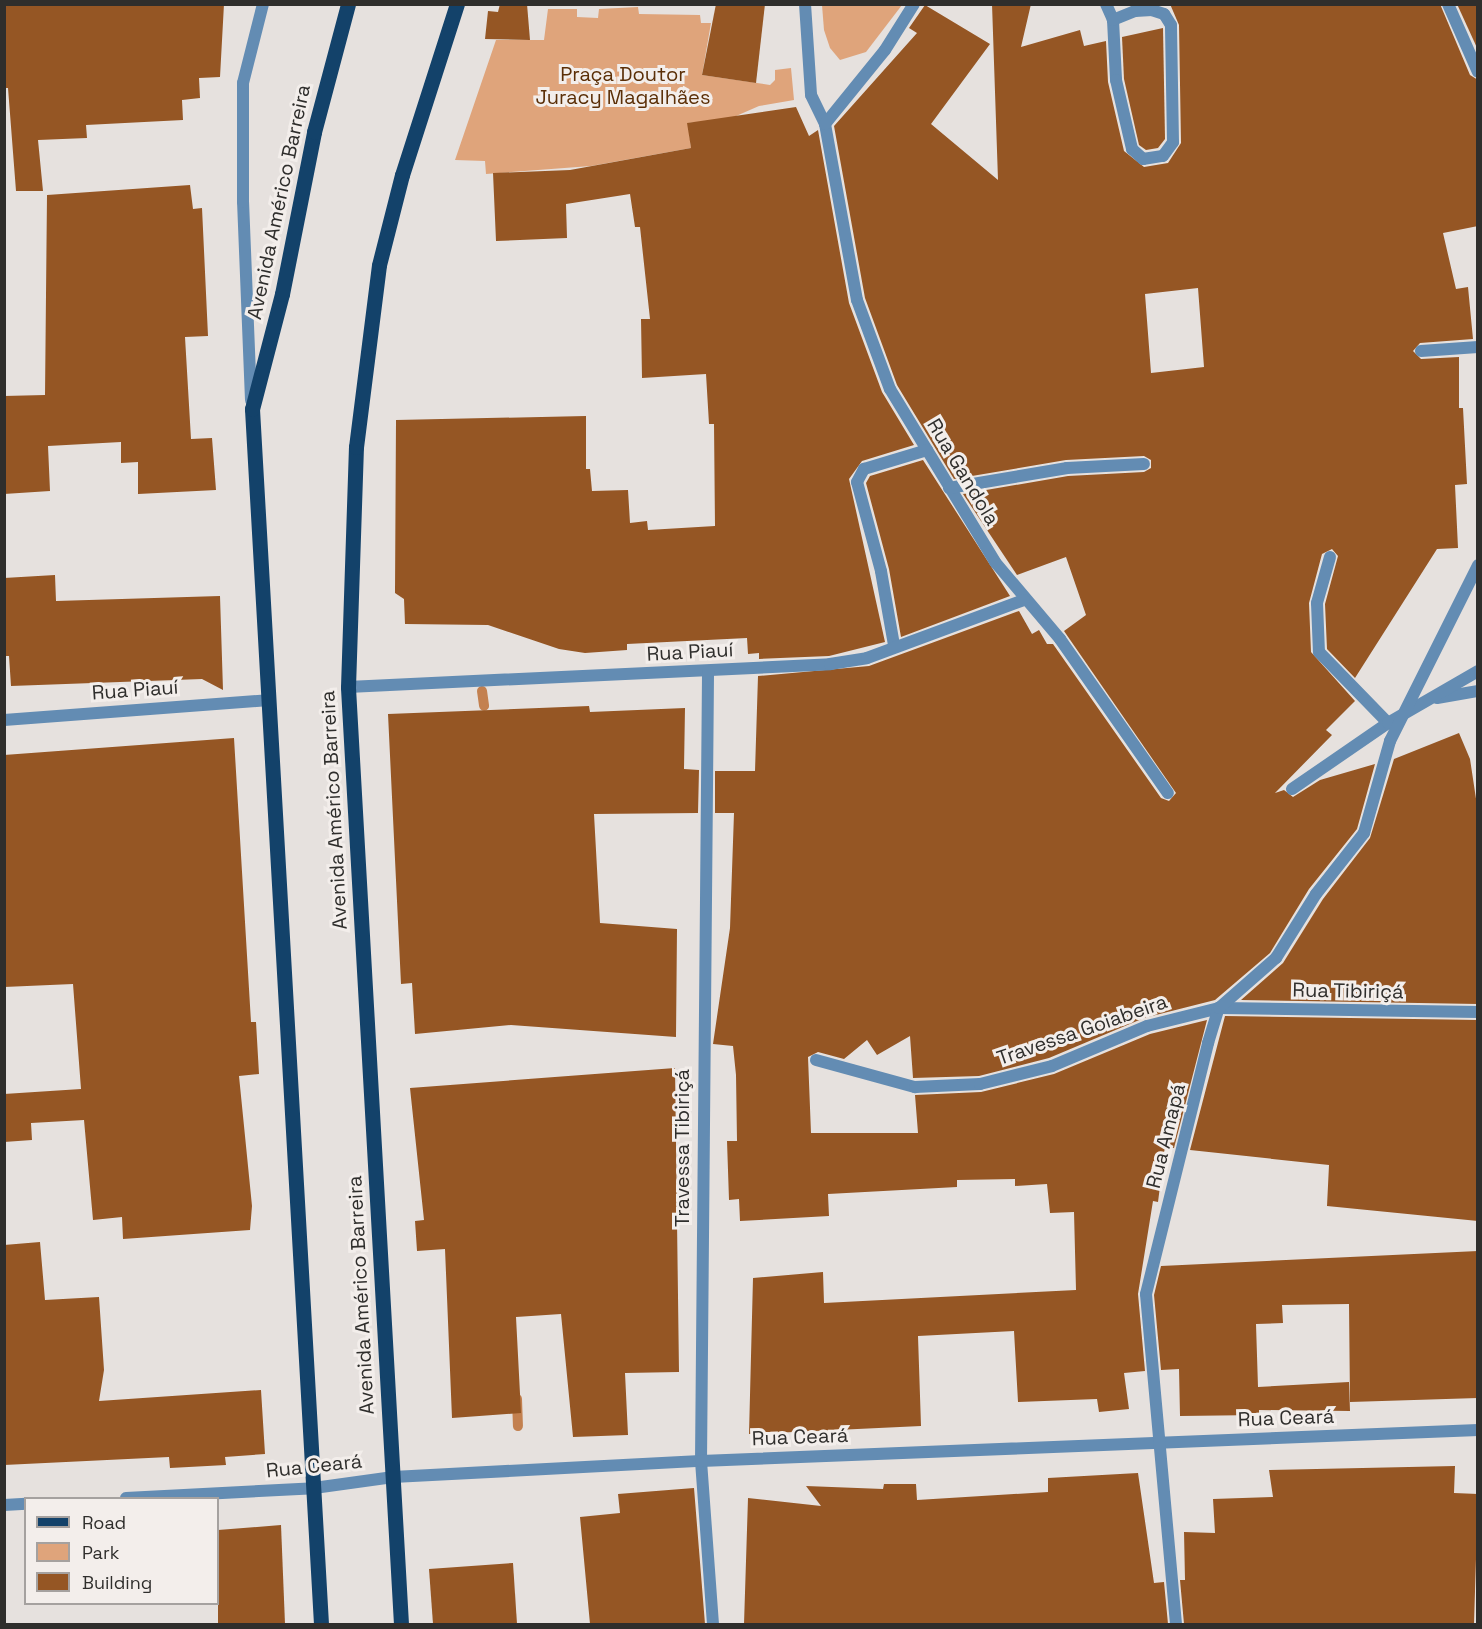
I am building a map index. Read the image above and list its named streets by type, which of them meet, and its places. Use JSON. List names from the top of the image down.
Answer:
{
  "streets": {
    "main road": ["Avenida Américo Barreira"],
    "street": [
      "Rua Gandola",
      "Rua Piauí",
      "Rua Tibiriçá",
      "Travessa Goiabeira",
      "Rua Amapá",
      "Travessa Tibiriçá",
      "Rua Ceará"
    ]
  },
  "crossings": [
    ["Avenida Américo Barreira", "Rua Piauí"],
    ["Avenida Américo Barreira", "Rua Ceará"],
    ["Rua Gandola", "Rua Piauí"],
    ["Rua Piauí", "Travessa Tibiriçá"],
    ["Rua Tibiriçá", "Travessa Goiabeira"],
    ["Rua Tibiriçá", "Rua Amapá"],
    ["Travessa Goiabeira", "Rua Amapá"],
    ["Rua Amapá", "Rua Ceará"],
    ["Travessa Tibiriçá", "Rua Ceará"]
  ],
  "parks": ["Praça Doutor Juracy Magalhães"],
  "legend": ["Road", "Park", "Building"]
}
